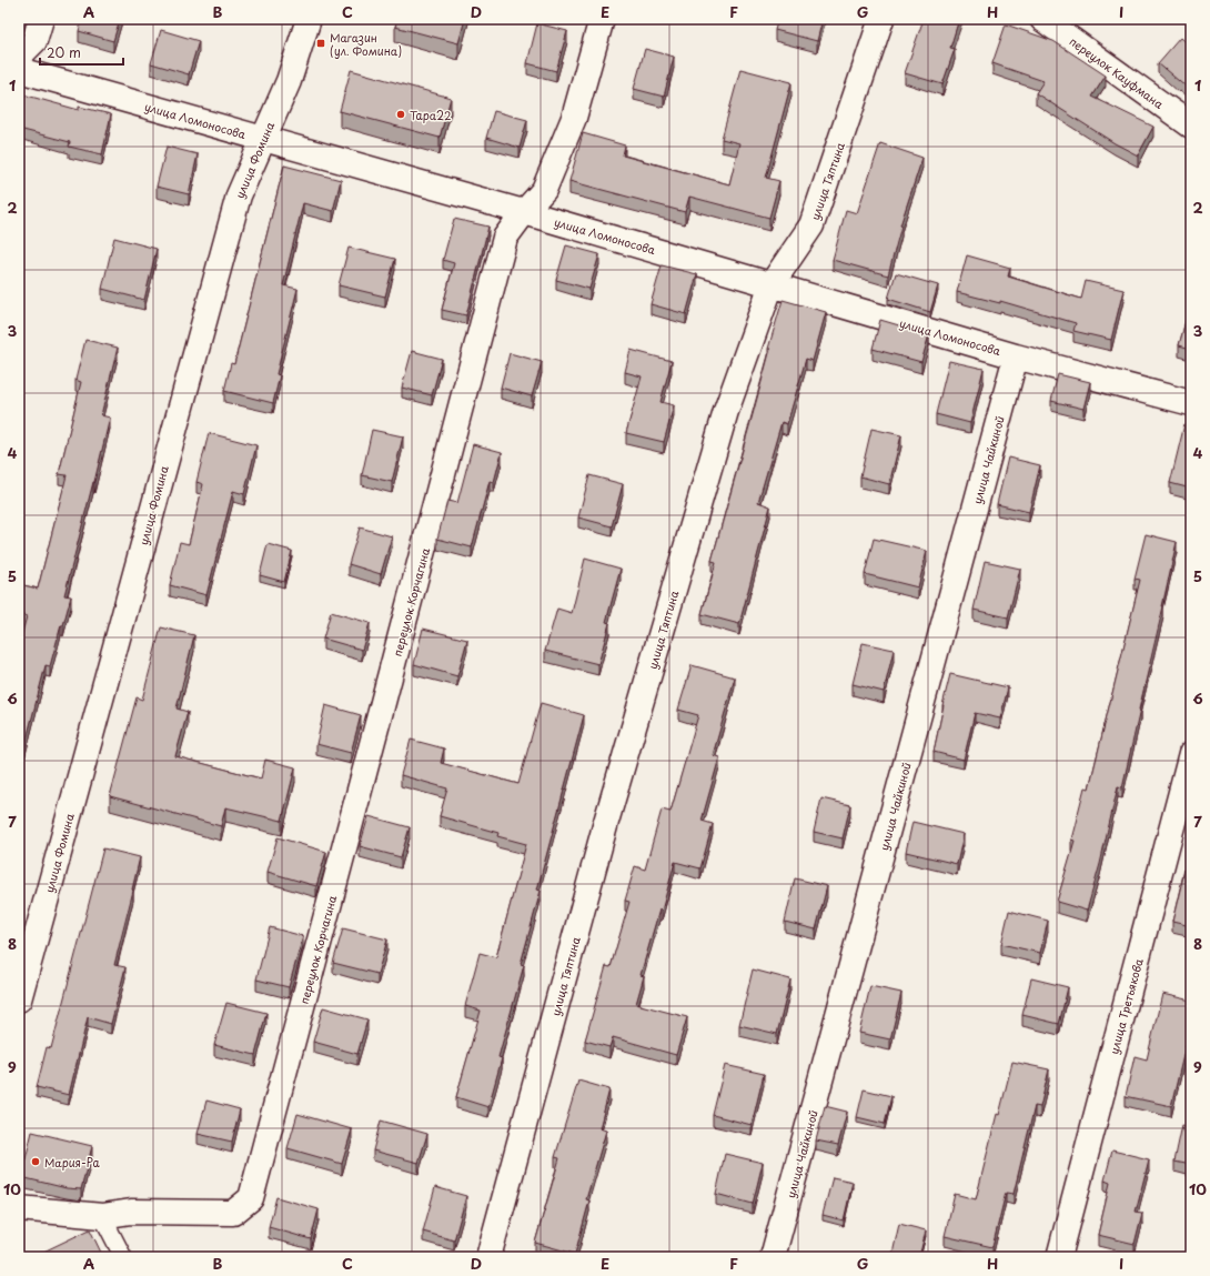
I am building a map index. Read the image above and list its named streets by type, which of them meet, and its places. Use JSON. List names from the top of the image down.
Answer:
{
  "streets": {
    "street": [
      "переулок Кауфмана",
      "улица Ломоносова",
      "улица Фомина",
      "улица Тяптина",
      "улица Чайкиной",
      "переулок Корчагина",
      "улица Третьякова"
    ]
  },
  "crossings": [
    ["улица Ломоносова", "улица Фомина"],
    ["улица Ломоносова", "улица Тяптина"],
    ["улица Ломоносова", "улица Чайкиной"],
    ["улица Ломоносова", "переулок Корчагина"]
  ],
  "places": {
    "transit": ["Магазин (ул. Фомина)"],
    "other": ["Тара22", "Мария-Ра"]
  },
  "scale_bar": "20 m",
  "grid": {
    "columns": [
      "A",
      "B",
      "C",
      "D",
      "E",
      "F",
      "G",
      "H",
      "I"
    ],
    "rows": [
      "1",
      "2",
      "3",
      "4",
      "5",
      "6",
      "7",
      "8",
      "9",
      "10"
    ]
  }
}
